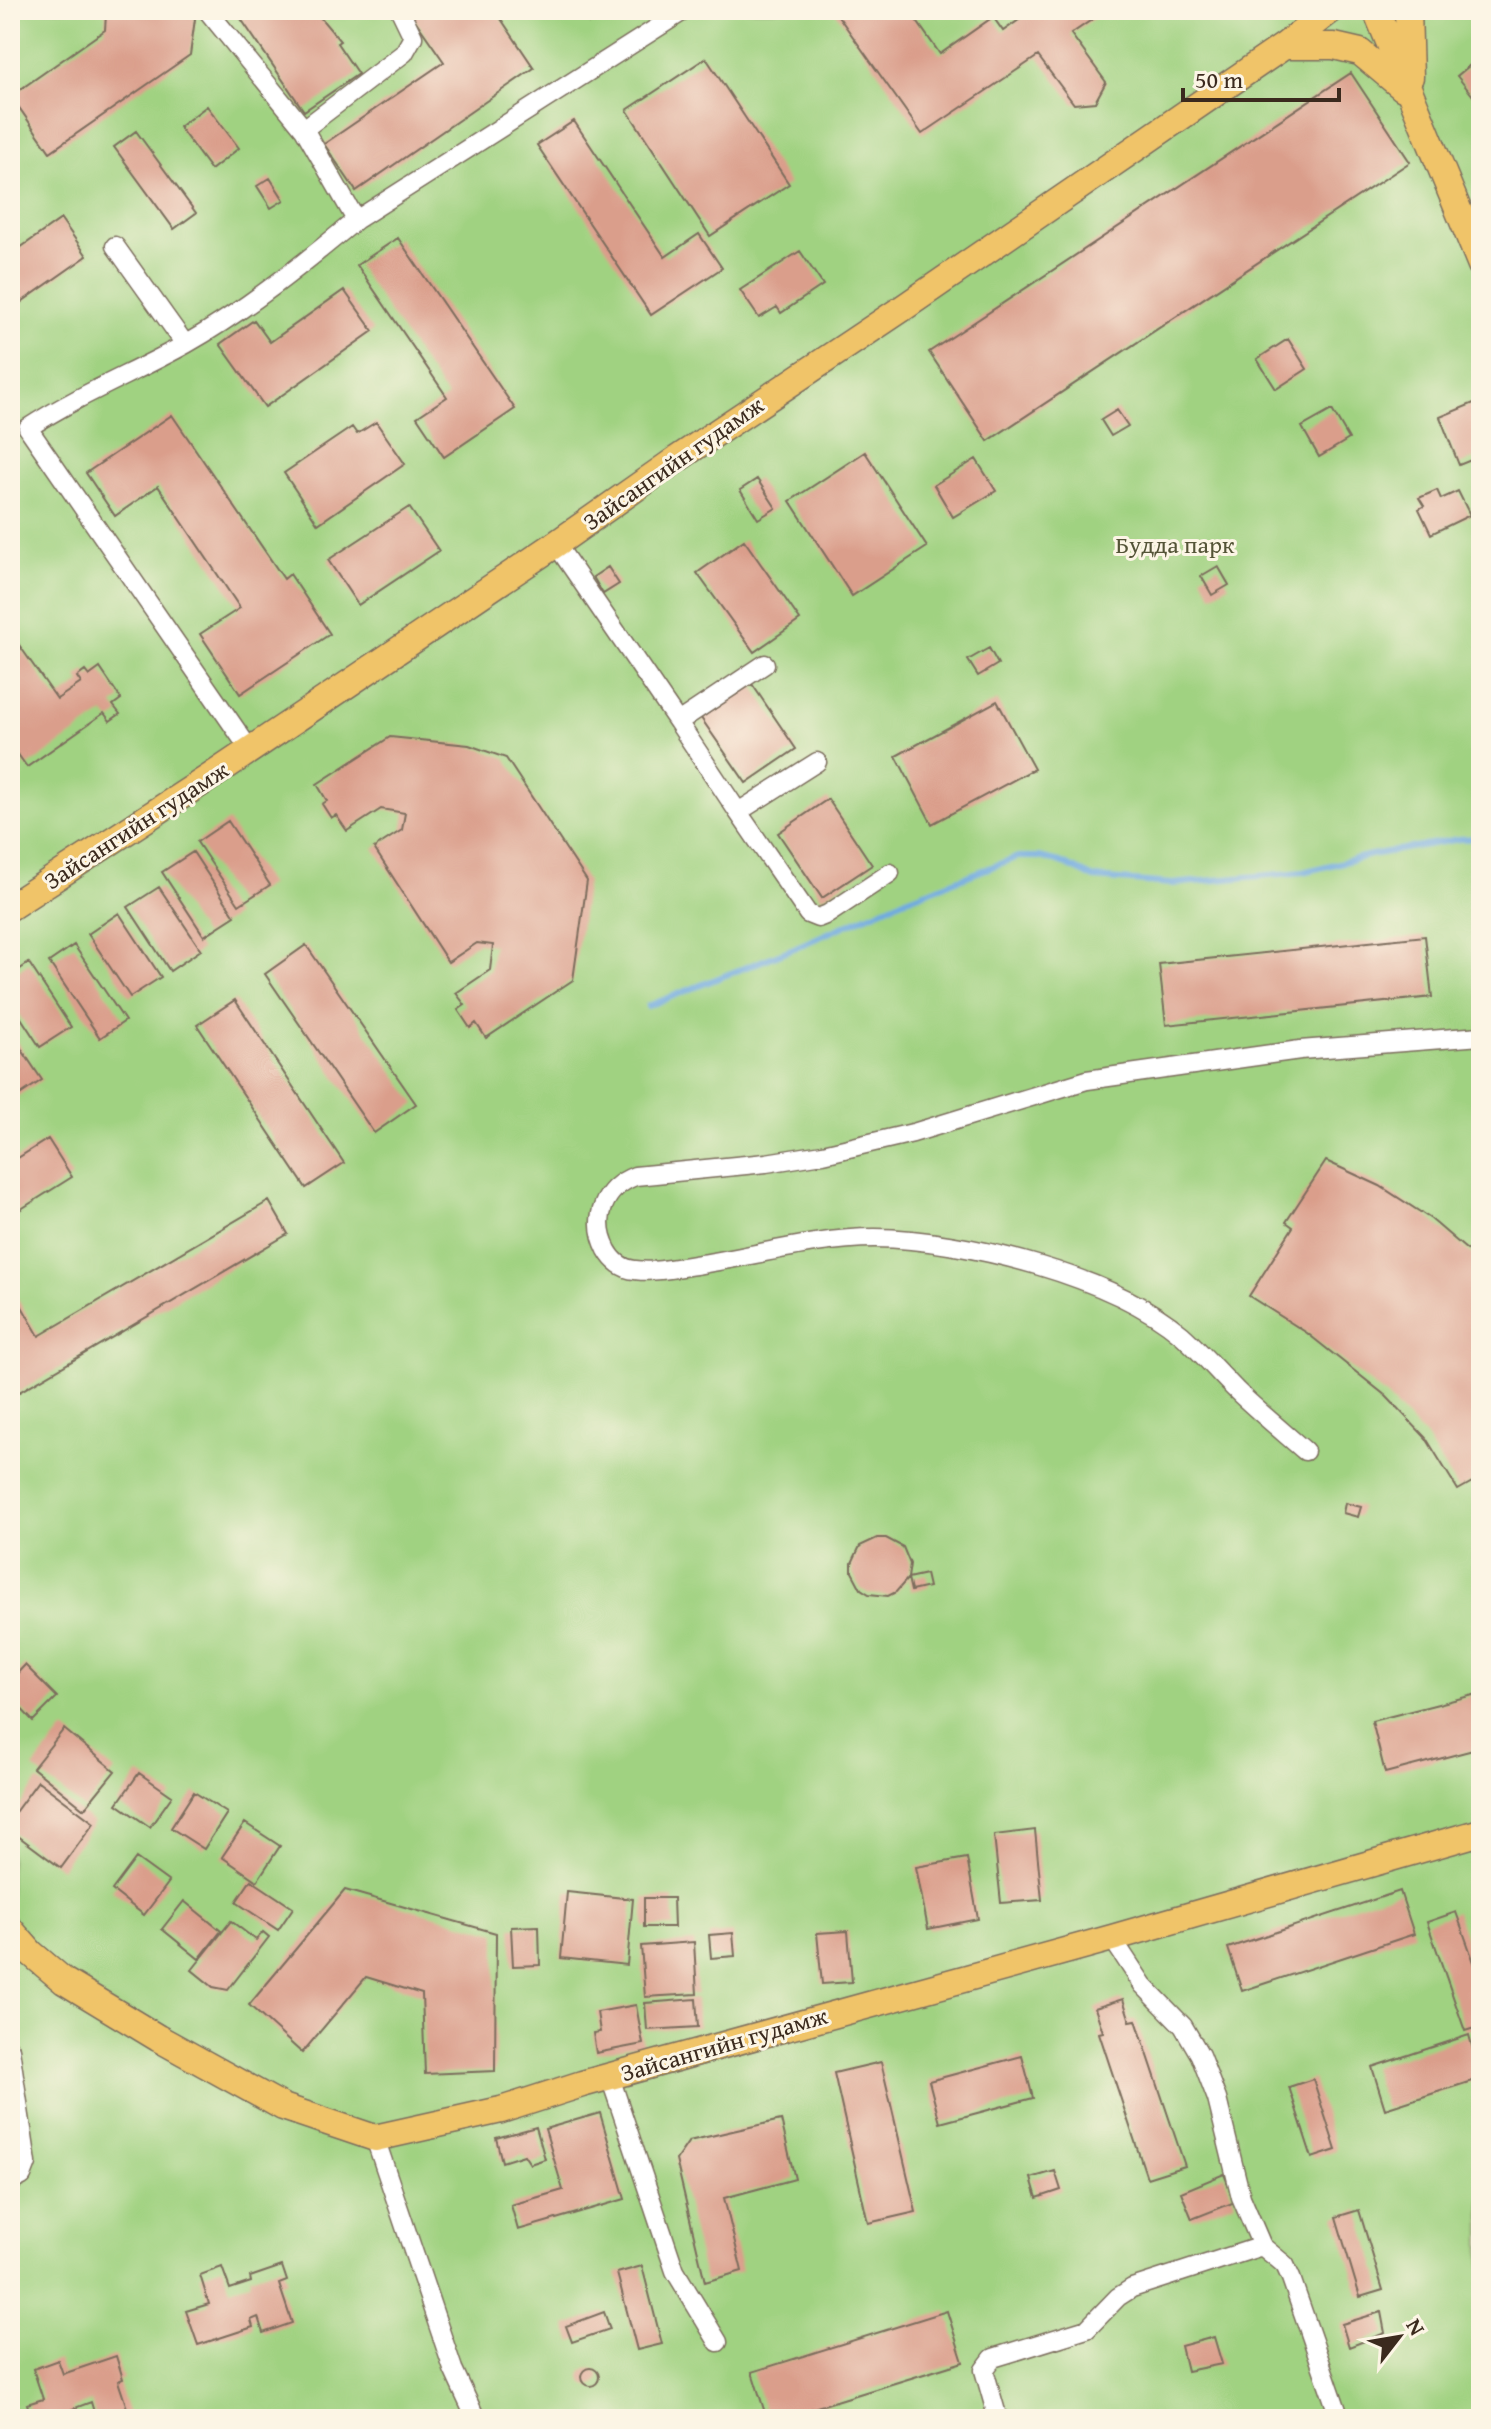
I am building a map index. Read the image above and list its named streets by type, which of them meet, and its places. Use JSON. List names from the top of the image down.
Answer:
{
  "streets": {
    "main road": ["Зайсангийн гудамж"]
  },
  "parks": ["Будда парк"],
  "scale_bar": "50 m",
  "north": "top right"
}
